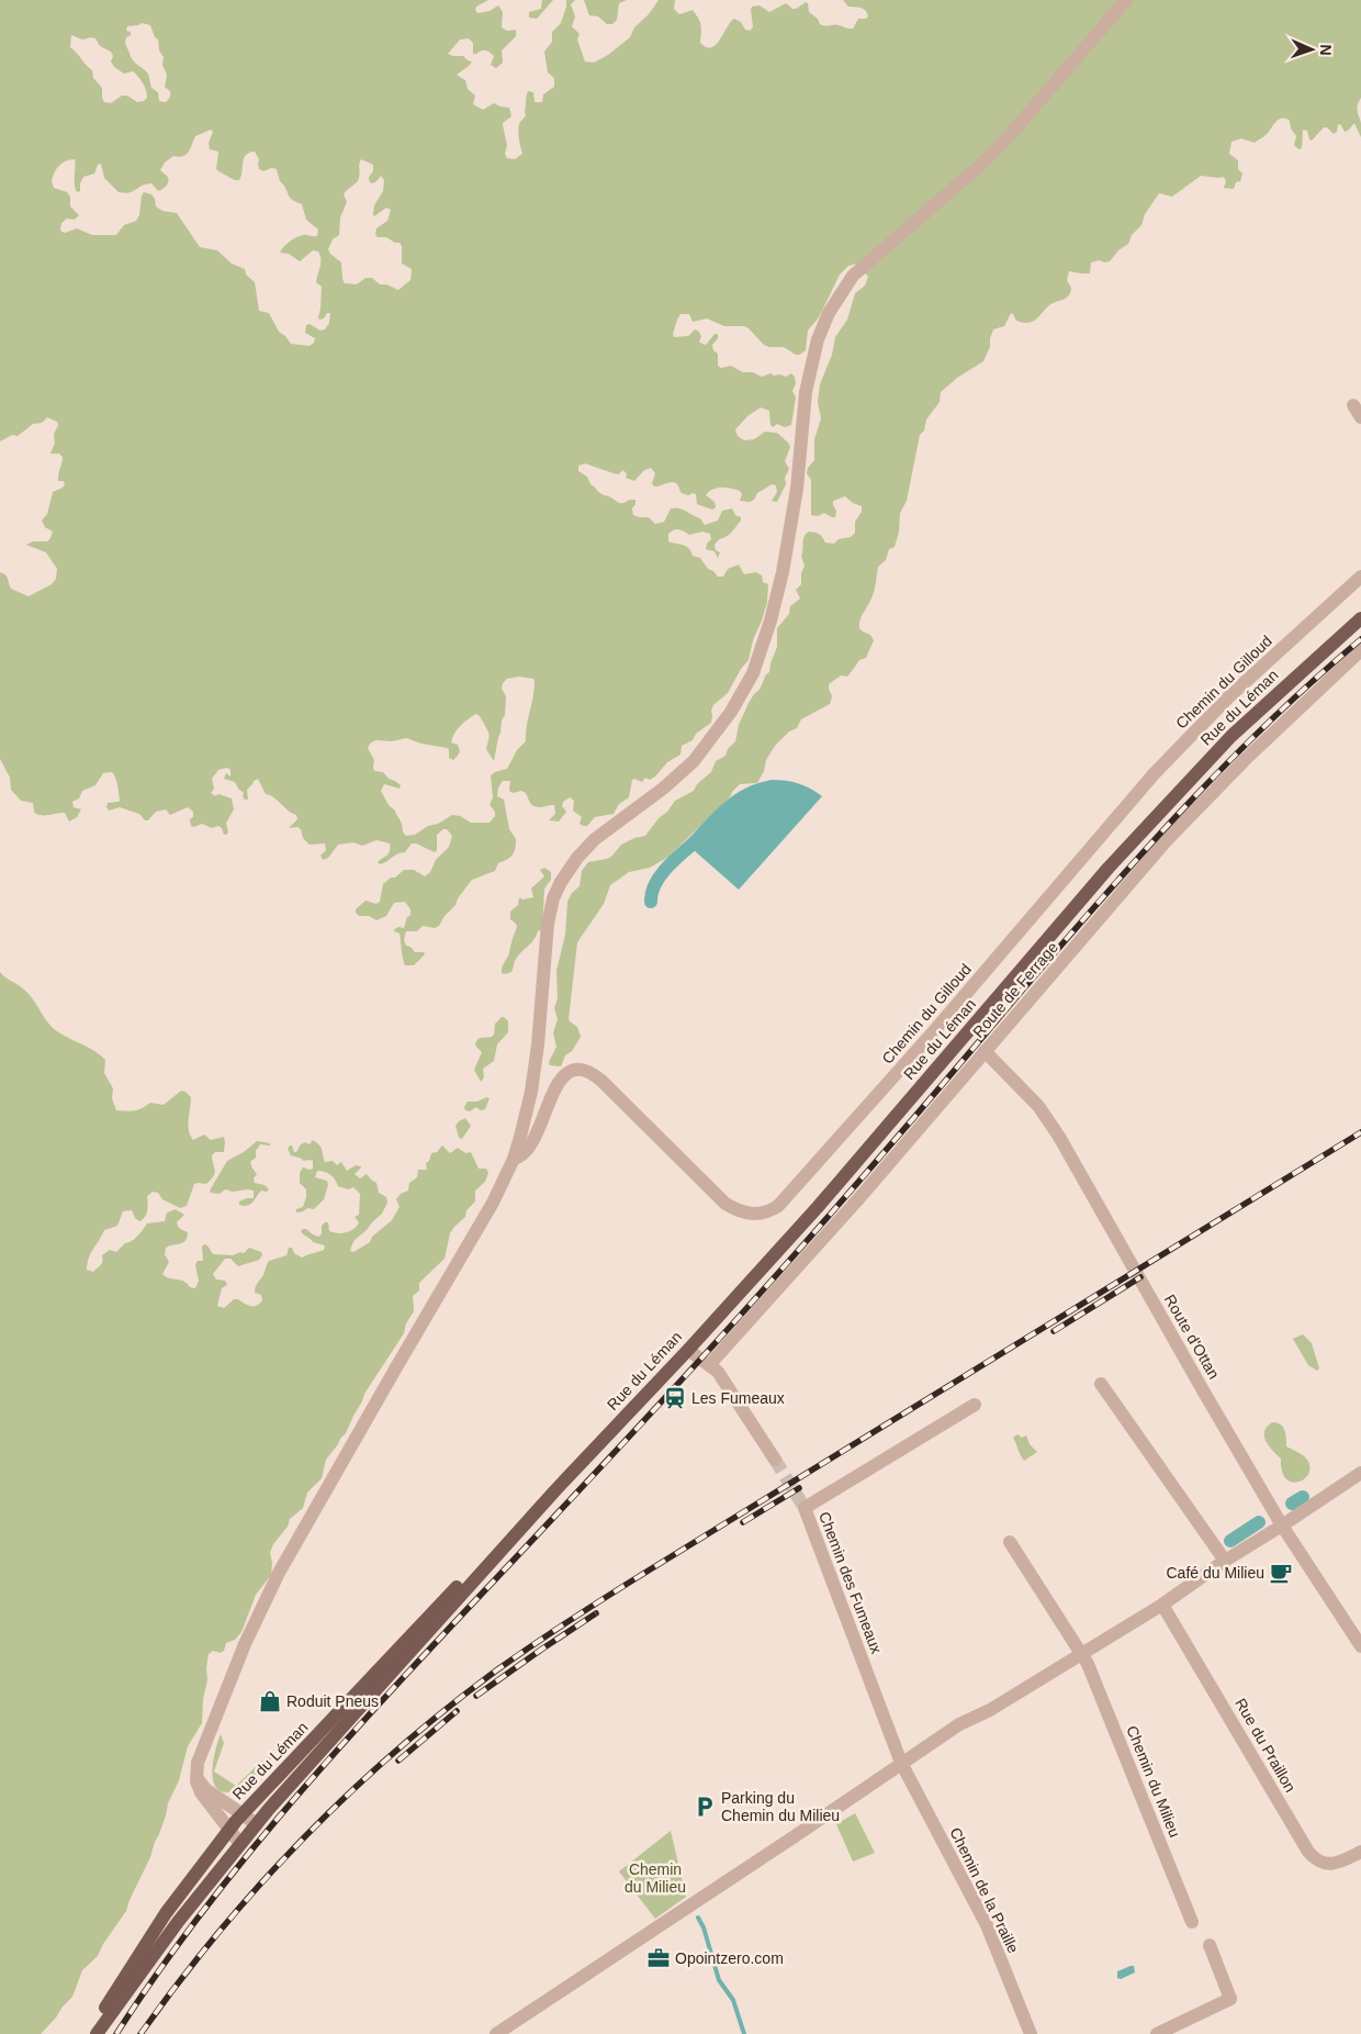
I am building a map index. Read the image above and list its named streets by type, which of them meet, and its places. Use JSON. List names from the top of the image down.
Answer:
{
  "streets": {
    "main road": ["Rue du Léman"],
    "street": [
      "Chemin du Gilloud",
      "Route de Ferrage",
      "Route d'Ottan",
      "Chemin des Fumeaux",
      "Rue du Praillon",
      "Chemin du Milieu",
      "Chemin de la Praille"
    ]
  },
  "crossings": [
    ["Route de Ferrage", "Route d'Ottan"],
    ["Chemin des Fumeaux", "Chemin de la Praille"]
  ],
  "parks": ["Chemin du Milieu"],
  "places": {
    "station": ["Les Fumeaux"],
    "cafe": ["Café du Milieu"],
    "shop": ["Roduit Pneus"],
    "parking": ["Parking du Chemin du Milieu"],
    "office": ["Opointzero.com"]
  },
  "north": "right"
}
